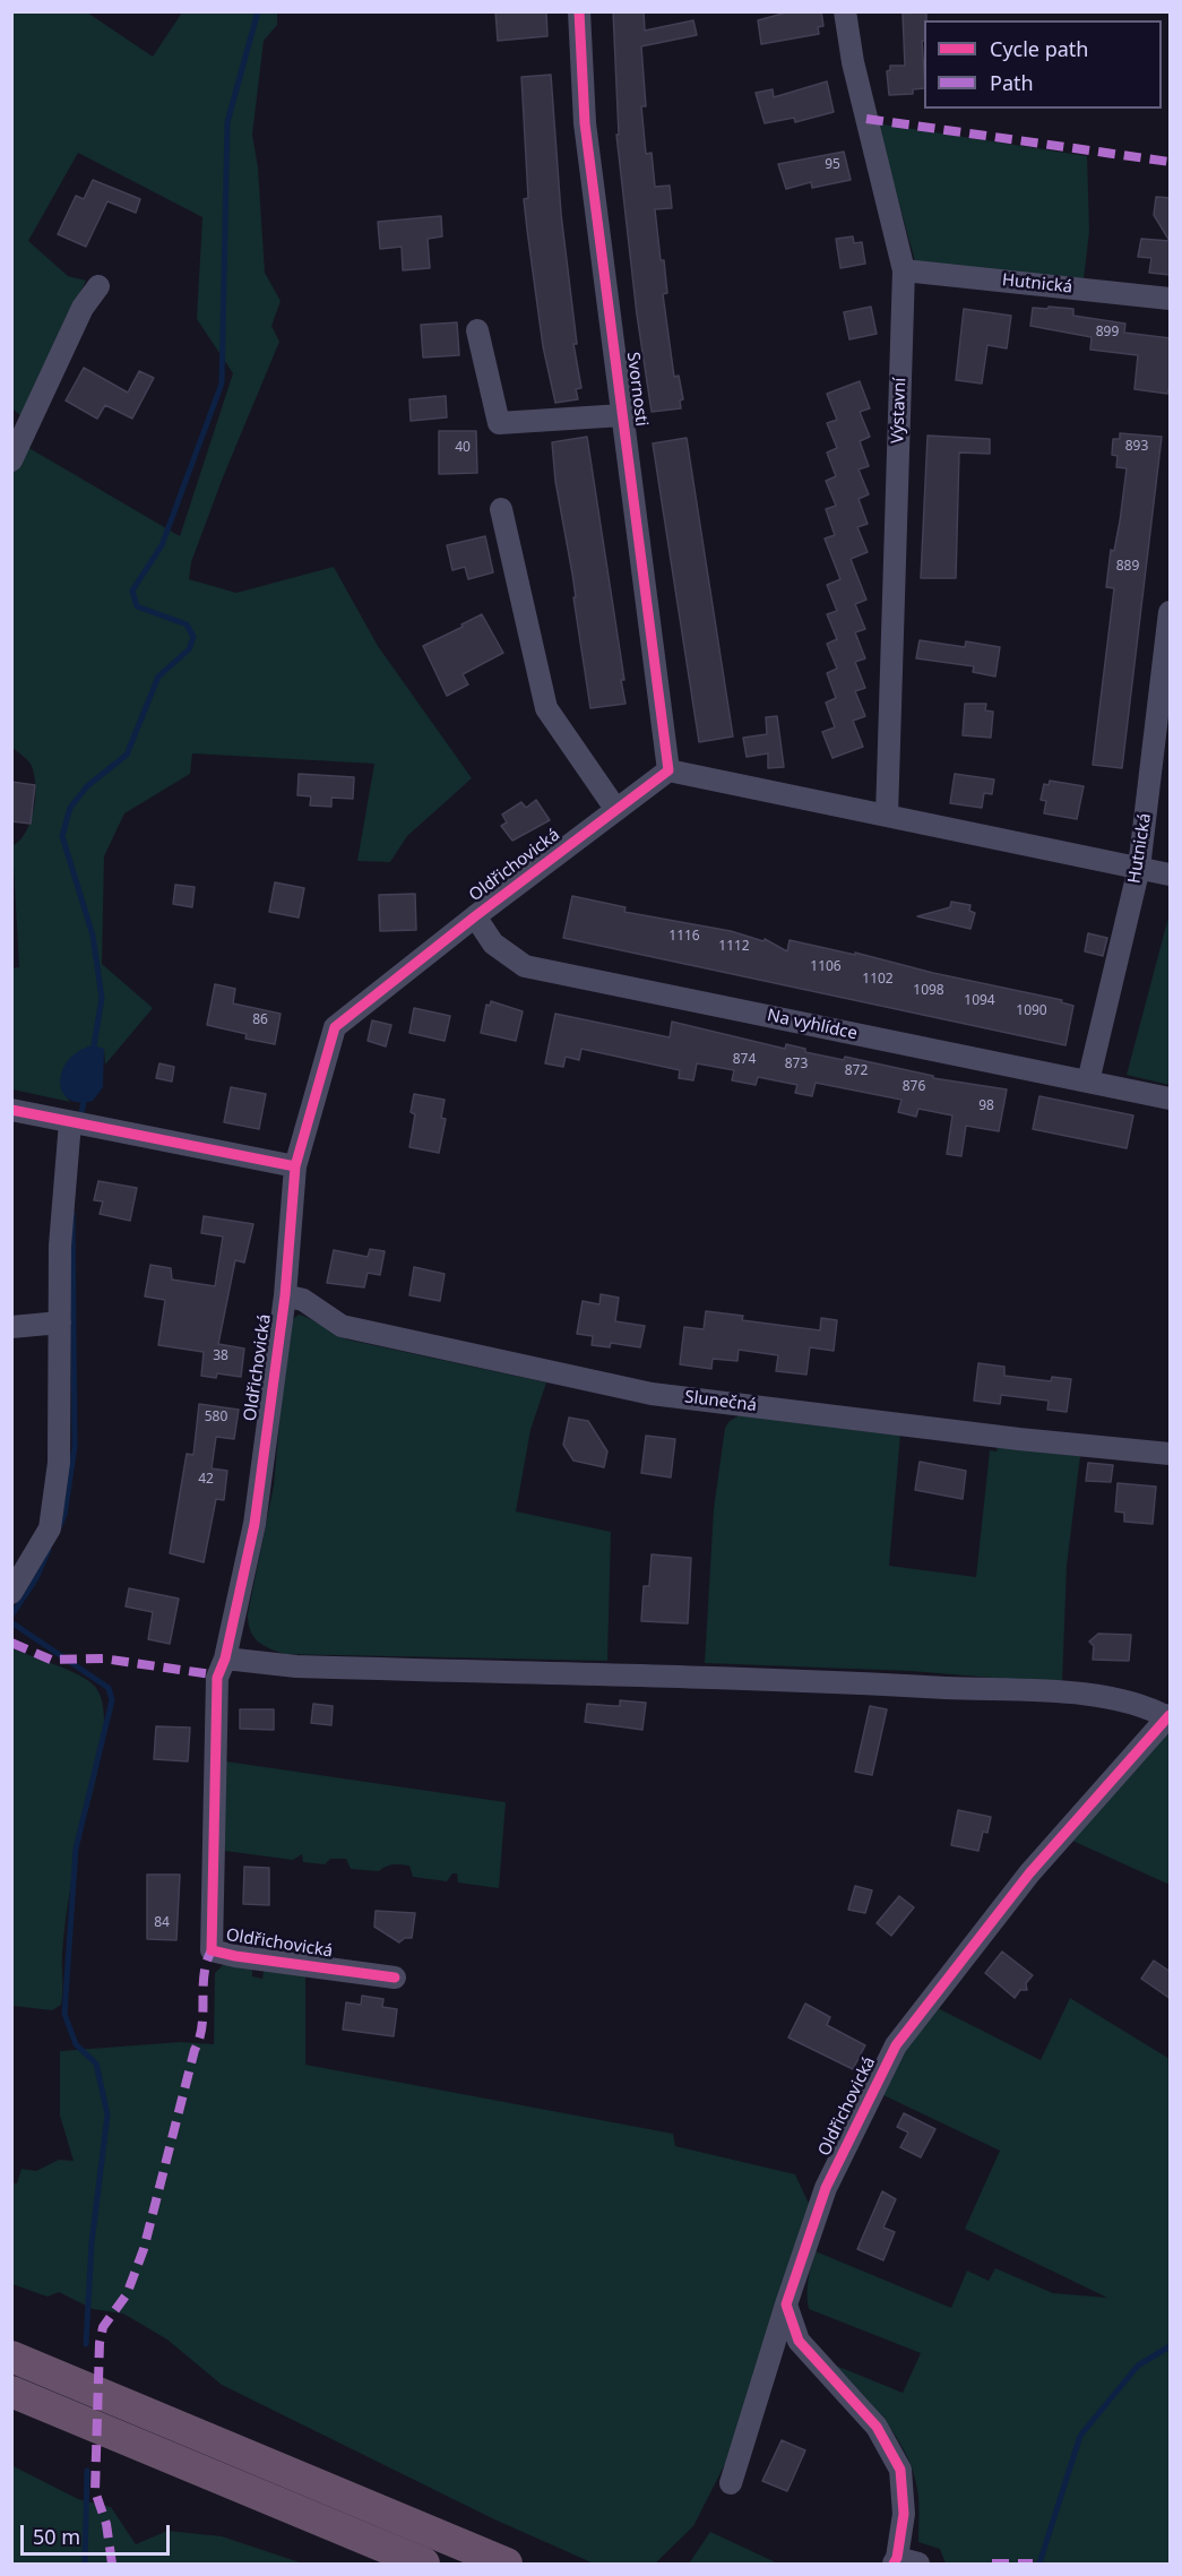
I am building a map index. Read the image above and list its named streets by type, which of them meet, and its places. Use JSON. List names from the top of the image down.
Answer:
{
  "streets": {
    "street": [
      "Hutnická",
      "Svornosti",
      "Výstavní",
      "Oldřichovická",
      "Na vyhlídce",
      "Slunečná"
    ]
  },
  "crossings": [
    ["Hutnická", "Výstavní"],
    ["Hutnická", "Na vyhlídce"],
    ["Svornosti", "Oldřichovická"],
    ["Oldřichovická", "Na vyhlídce"],
    ["Oldřichovická", "Slunečná"]
  ],
  "house_numbers": [
    "95",
    "899",
    "893",
    "40",
    "889",
    "1116",
    "1112",
    "1106",
    "1102",
    "1098",
    "1094",
    "1090",
    "86",
    "874",
    "873",
    "872",
    "876",
    "98",
    "38",
    "580",
    "42",
    "84"
  ],
  "legend": ["Cycle path", "Path"],
  "scale_bar": "50 m"
}
